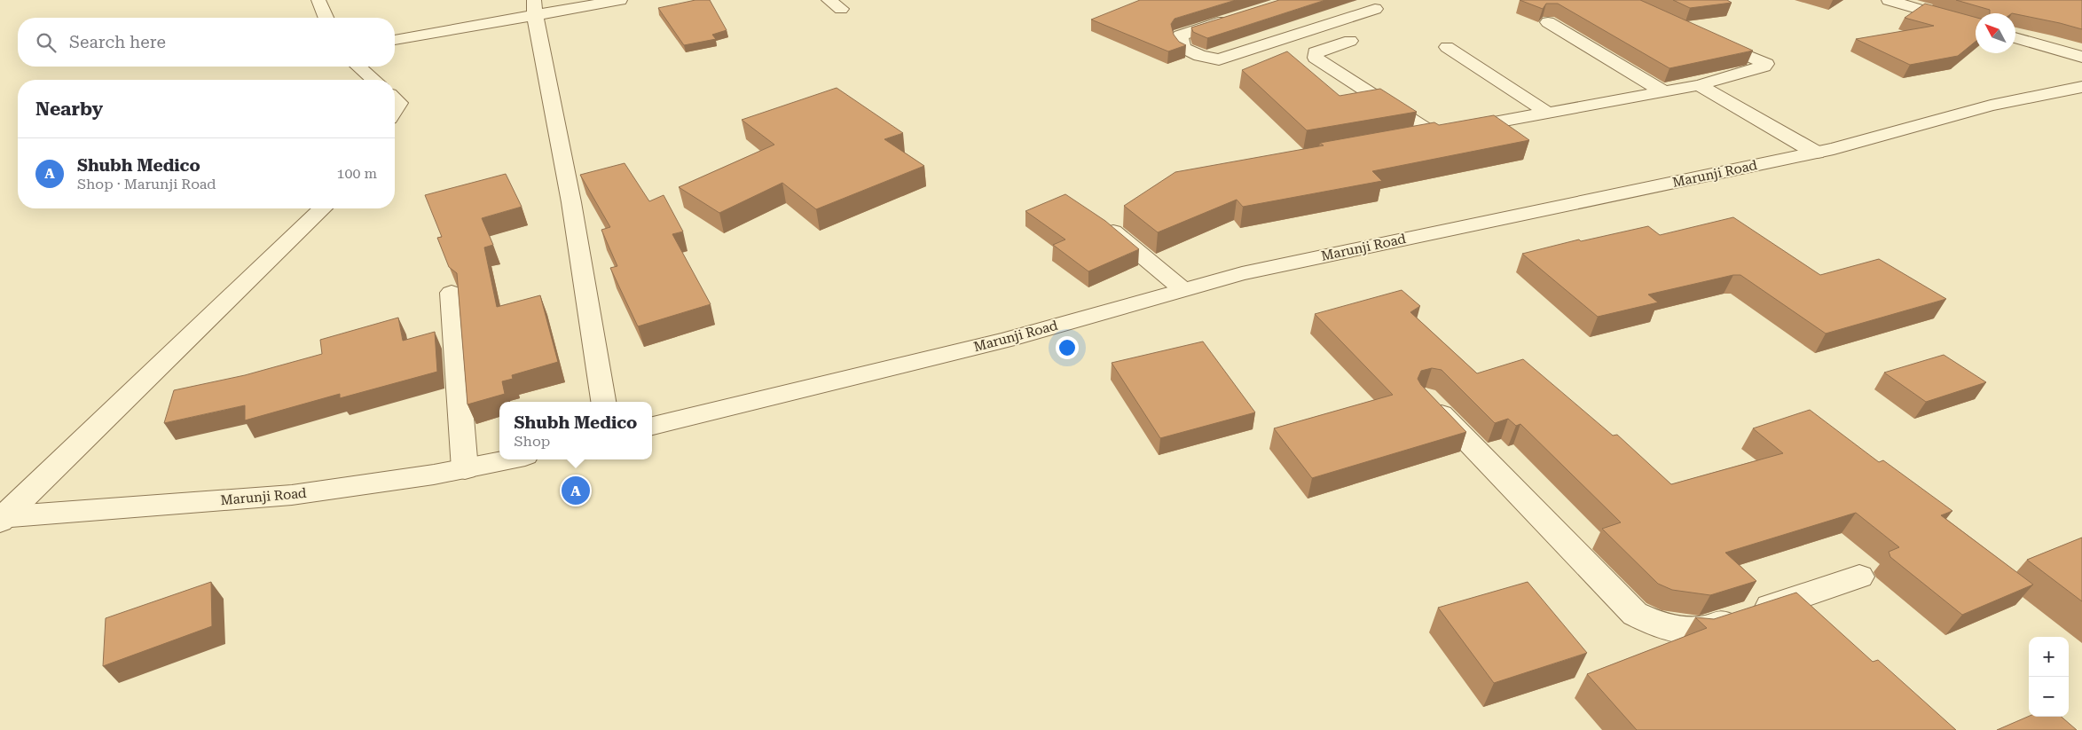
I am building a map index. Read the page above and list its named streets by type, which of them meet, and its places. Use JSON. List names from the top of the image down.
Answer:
{
  "streets": {
    "street": ["Marunji Road"]
  },
  "north": "top left",
  "page": {
    "search": "Search here",
    "heading": "Nearby",
    "list": [
      {
        "mark": "A",
        "name": "Shubh Medico",
        "note": "Shop · Marunji Road",
        "value": "100 m"
      }
    ],
    "popup": ["Shubh Medico", "Shop"],
    "pins": "A",
    "map_buttons": ["+", "−"]
  }
}
